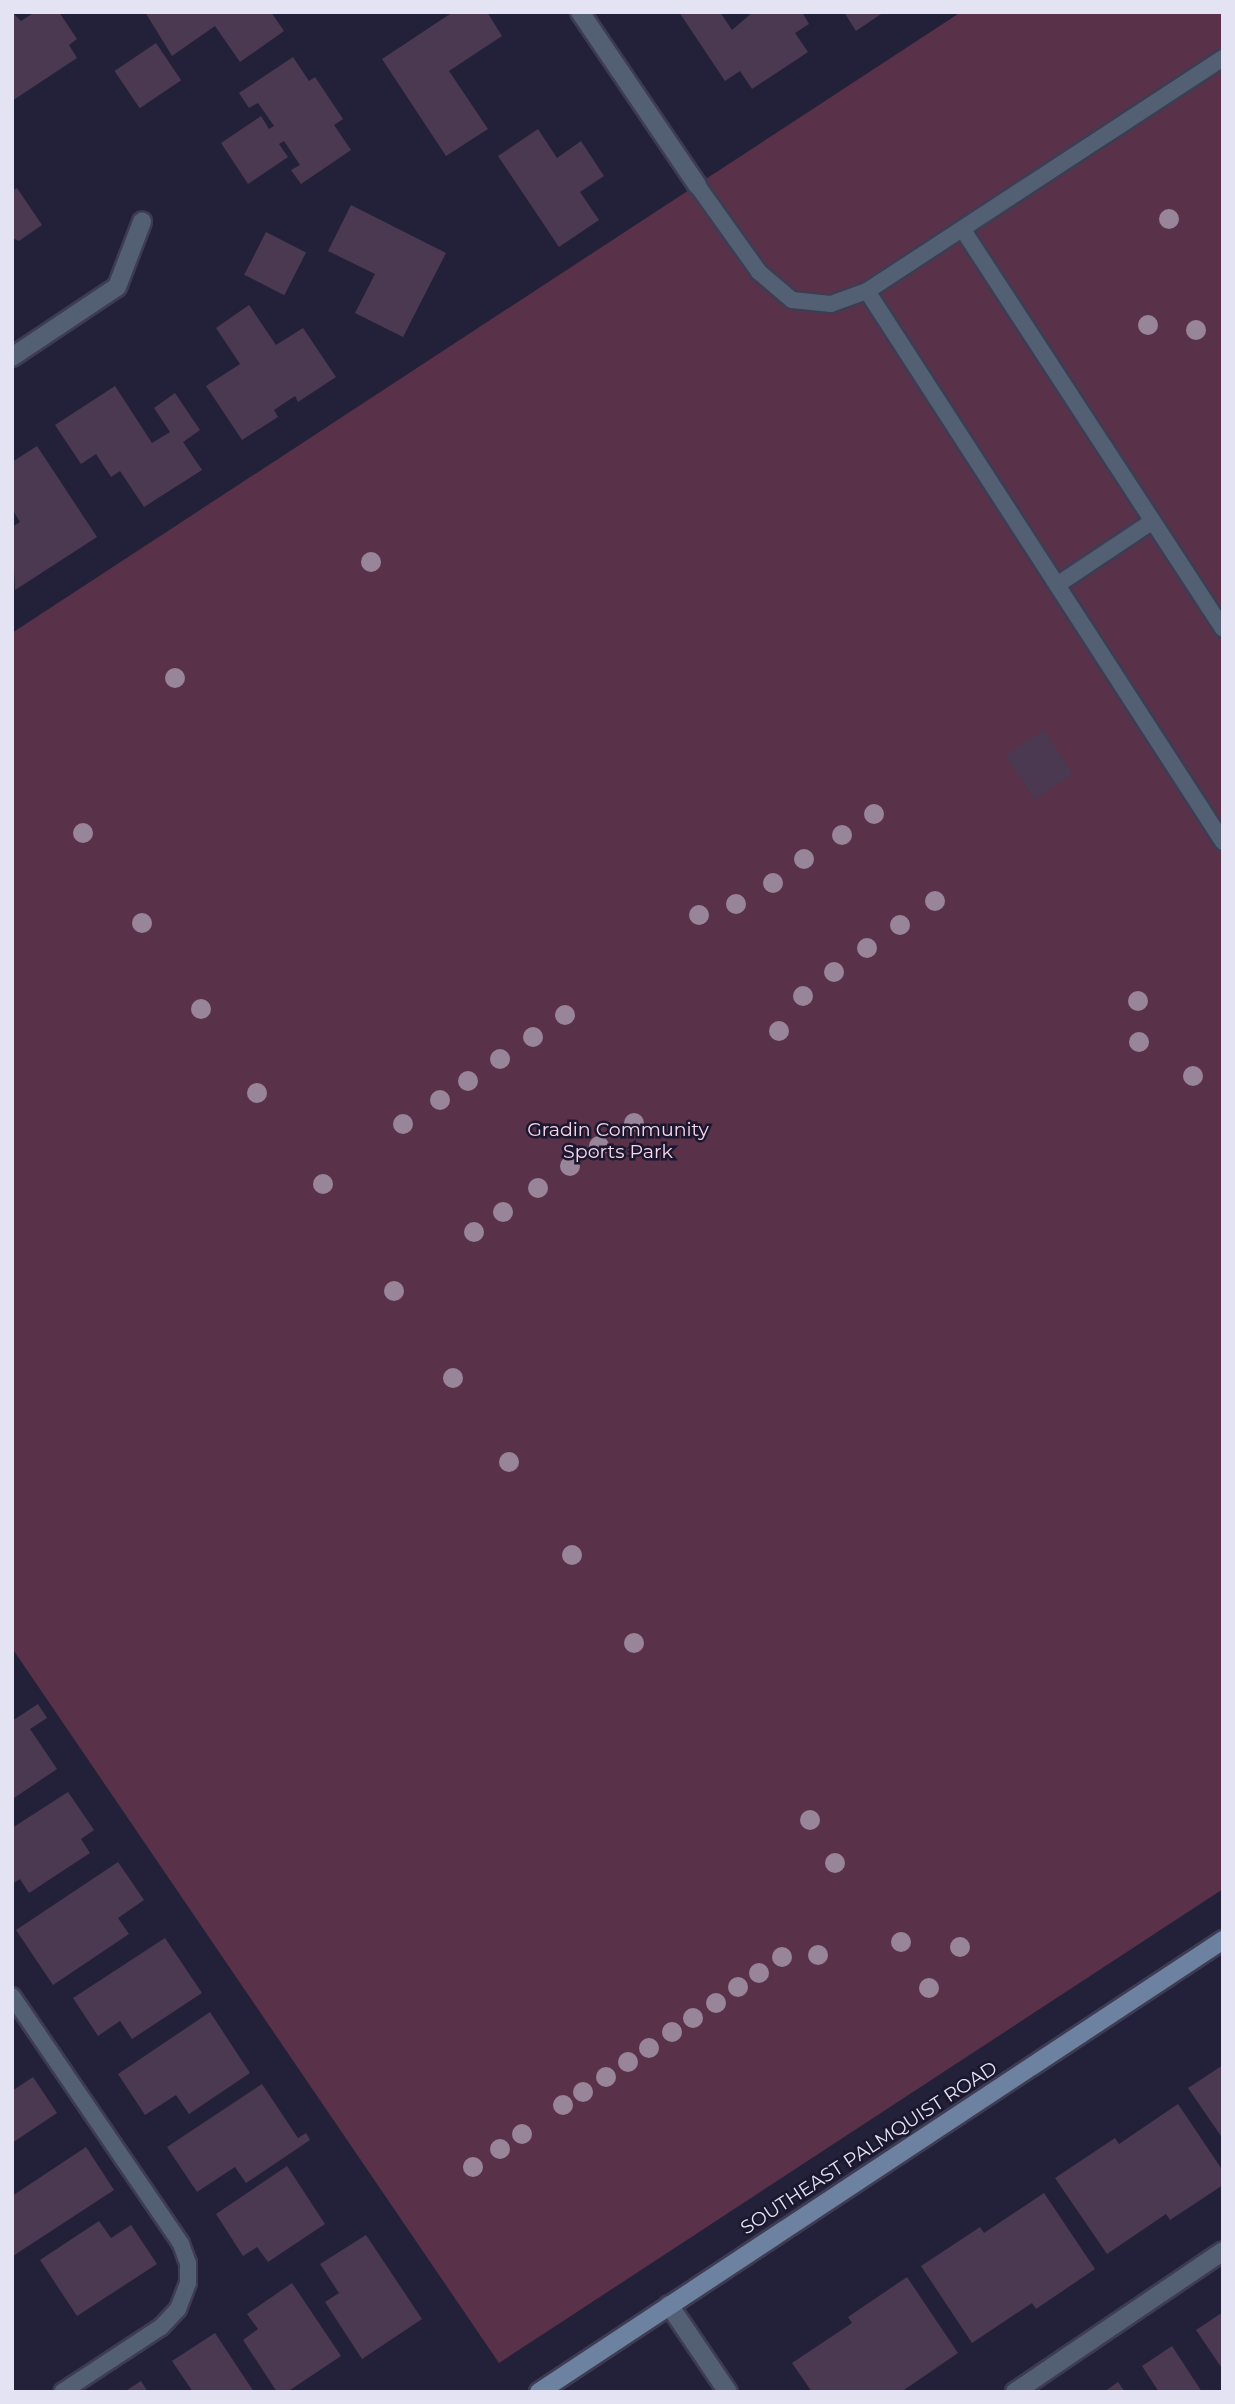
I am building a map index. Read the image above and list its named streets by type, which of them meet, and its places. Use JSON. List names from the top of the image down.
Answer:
{
  "streets": {
    "main road": ["SOUTHEAST PALMQUIST ROAD"]
  },
  "parks": ["Gradin Community Sports Park"]
}
